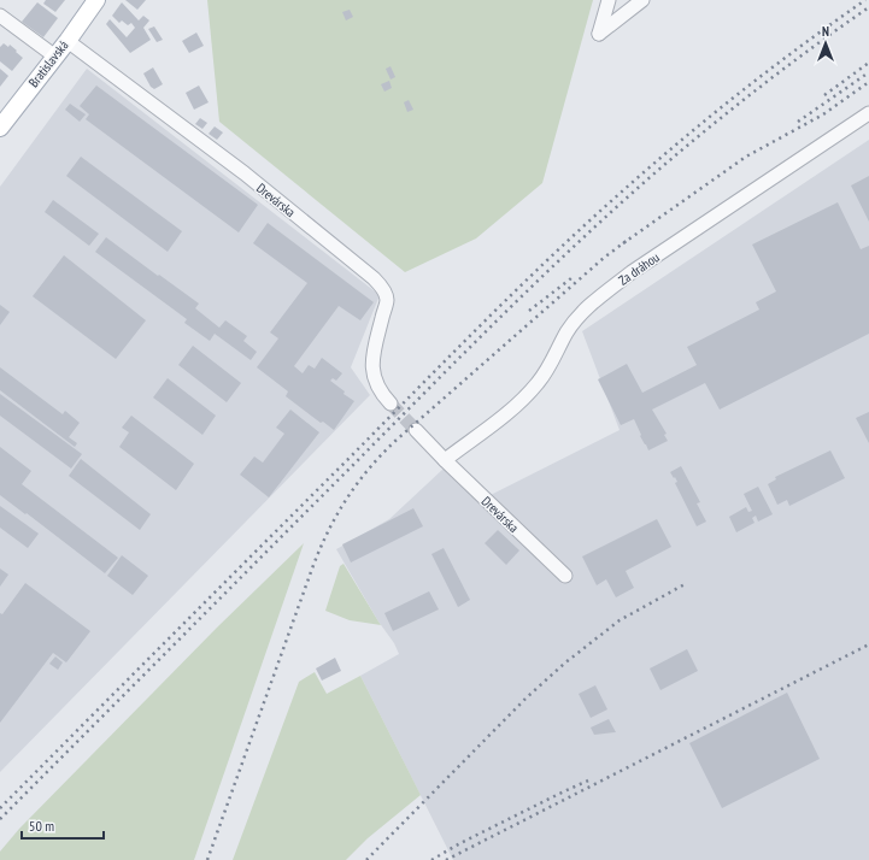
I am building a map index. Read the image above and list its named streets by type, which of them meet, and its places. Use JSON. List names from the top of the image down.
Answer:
{
  "streets": {
    "main road": ["Bratislavská"],
    "street": ["Drevárska", "Za dráhou"]
  },
  "crossings": [
    ["Bratislavská", "Drevárska"],
    ["Drevárska", "Za dráhou"]
  ],
  "scale_bar": "50 m",
  "north": "top"
}
